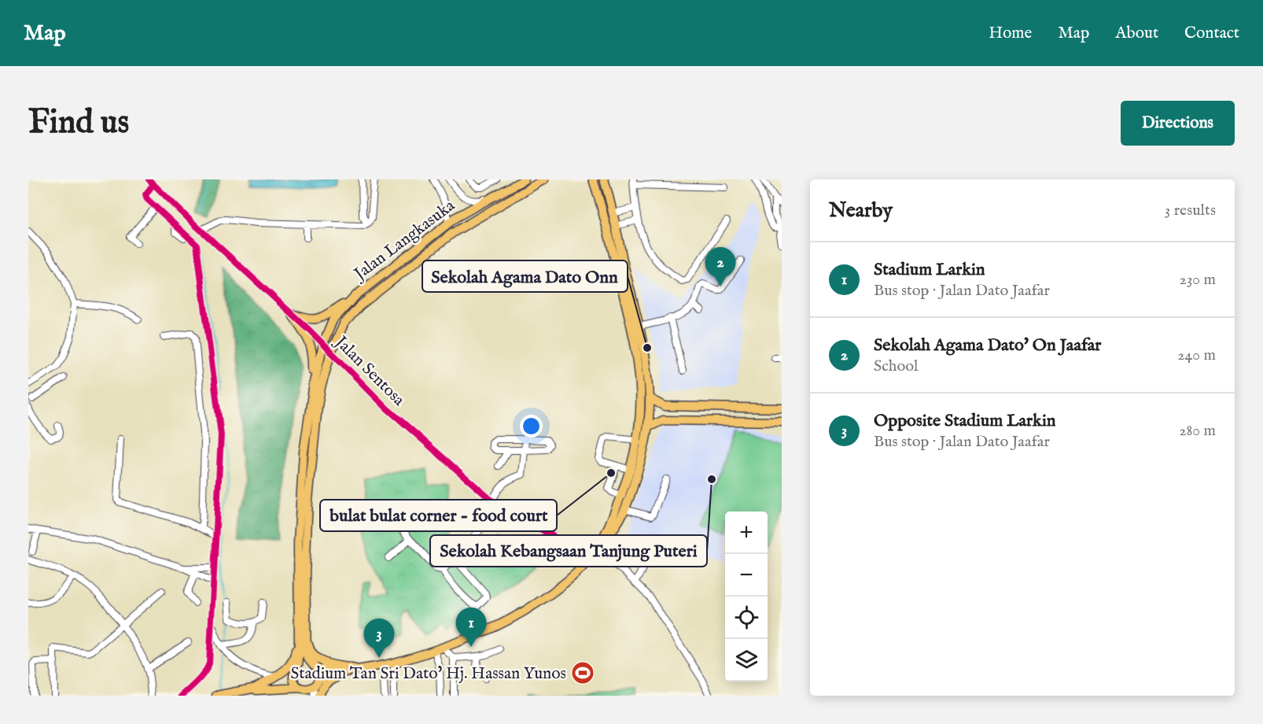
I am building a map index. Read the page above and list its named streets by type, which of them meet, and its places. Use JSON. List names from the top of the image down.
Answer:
{
  "streets": {
    "main road": ["Jalan Langkasuka"],
    "street": ["Jalan Sentosa"]
  },
  "crossings": [
    ["Jalan Langkasuka", "Jalan Sentosa"]
  ],
  "places": {
    "other": ["Sekolah Agama Dato Onn", "bulat bulat corner - food court", "Sekolah Kebangsaan Tanjung Puteri"],
    "sports": ["Stadium Tan Sri Dato’ Hj. Hassan Yunos"]
  },
  "page": {
    "header": "Map",
    "nav": [
      "Home",
      "Map",
      "About",
      "Contact"
    ],
    "buttons": "Directions",
    "title": "Find us",
    "heading": ["Nearby", "3 results"],
    "list": [
      {
        "mark": "1",
        "name": "Stadium Larkin",
        "note": "Bus stop · Jalan Dato Jaafar",
        "value": "230 m"
      },
      {
        "mark": "2",
        "name": "Sekolah Agama Dato' On Jaafar",
        "note": "School",
        "value": "240 m"
      },
      {
        "mark": "3",
        "name": "Opposite Stadium Larkin",
        "note": "Bus stop · Jalan Dato Jaafar",
        "value": "280 m"
      }
    ],
    "pins": ["2", "1", "3"],
    "map_buttons": ["+", "−"]
  }
}
